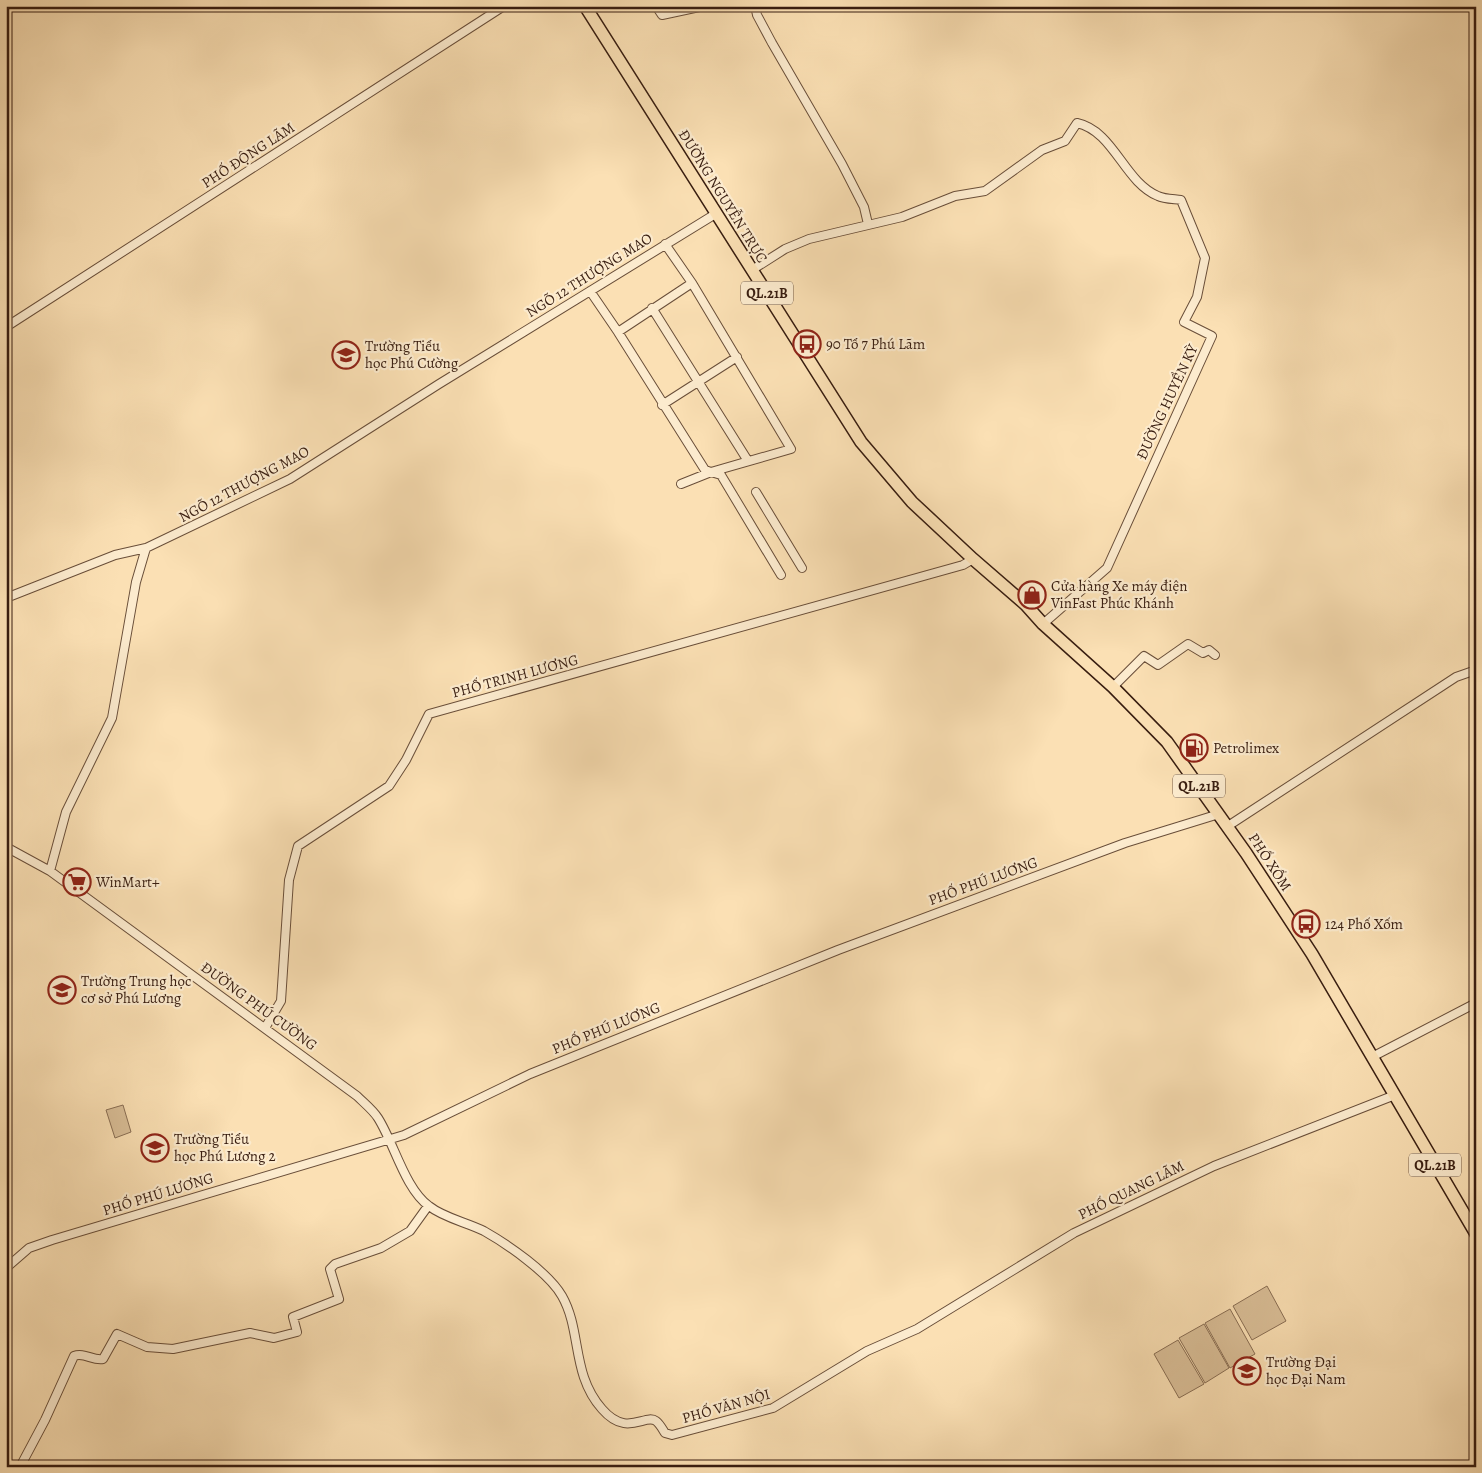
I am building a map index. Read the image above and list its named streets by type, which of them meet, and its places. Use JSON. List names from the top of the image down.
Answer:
{
  "streets": {
    "highway": ["ĐƯỜNG NGUYỄN TRỰC", "QL.21B", "PHỐ XỐM"],
    "street": [
      "PHỐ ĐỘNG LÃM",
      "NGÕ 12 THƯỢNG MAO",
      "ĐƯỜNG HUYỀN KỲ",
      "PHỐ TRINH LƯƠNG",
      "PHỐ PHÚ LƯƠNG",
      "ĐƯỜNG PHÚ CƯỜNG",
      "PHỐ QUANG LÃM",
      "PHỐ VĂN NỘI"
    ]
  },
  "crossings": [
    ["ĐƯỜNG NGUYỄN TRỰC", "NGÕ 12 THƯỢNG MAO"],
    ["ĐƯỜNG NGUYỄN TRỰC", "ĐƯỜNG HUYỀN KỲ"],
    ["ĐƯỜNG NGUYỄN TRỰC", "PHỐ TRINH LƯƠNG"],
    ["ĐƯỜNG NGUYỄN TRỰC", "PHỐ XỐM"],
    ["ĐƯỜNG HUYỀN KỲ", "PHỐ XỐM"],
    ["PHỐ TRINH LƯƠNG", "PHỐ XỐM"],
    ["PHỐ TRINH LƯƠNG", "ĐƯỜNG PHÚ CƯỜNG"],
    ["PHỐ XỐM", "PHỐ PHÚ LƯƠNG"],
    ["PHỐ XỐM", "PHỐ QUANG LÃM"],
    ["PHỐ PHÚ LƯƠNG", "ĐƯỜNG PHÚ CƯỜNG"],
    ["ĐƯỜNG PHÚ CƯỜNG", "PHỐ VĂN NỘI"],
    ["PHỐ QUANG LÃM", "PHỐ VĂN NỘI"]
  ],
  "places": {
    "bus stop": ["90 Tổ 7 Phú Lãm", "124 Phố Xốm"],
    "school or university": [
      "Trường Tiểu học Phú Cường",
      "Trường Trung học cơ sở Phú Lương",
      "Trường Tiểu học Phú Lương 2",
      "Trường Đại học Đại Nam"
    ],
    "shop": ["Cửa hàng Xe máy điện VinFast Phúc Khánh"],
    "fuel station": ["Petrolimex"],
    "supermarket": ["WinMart+"]
  }
}
